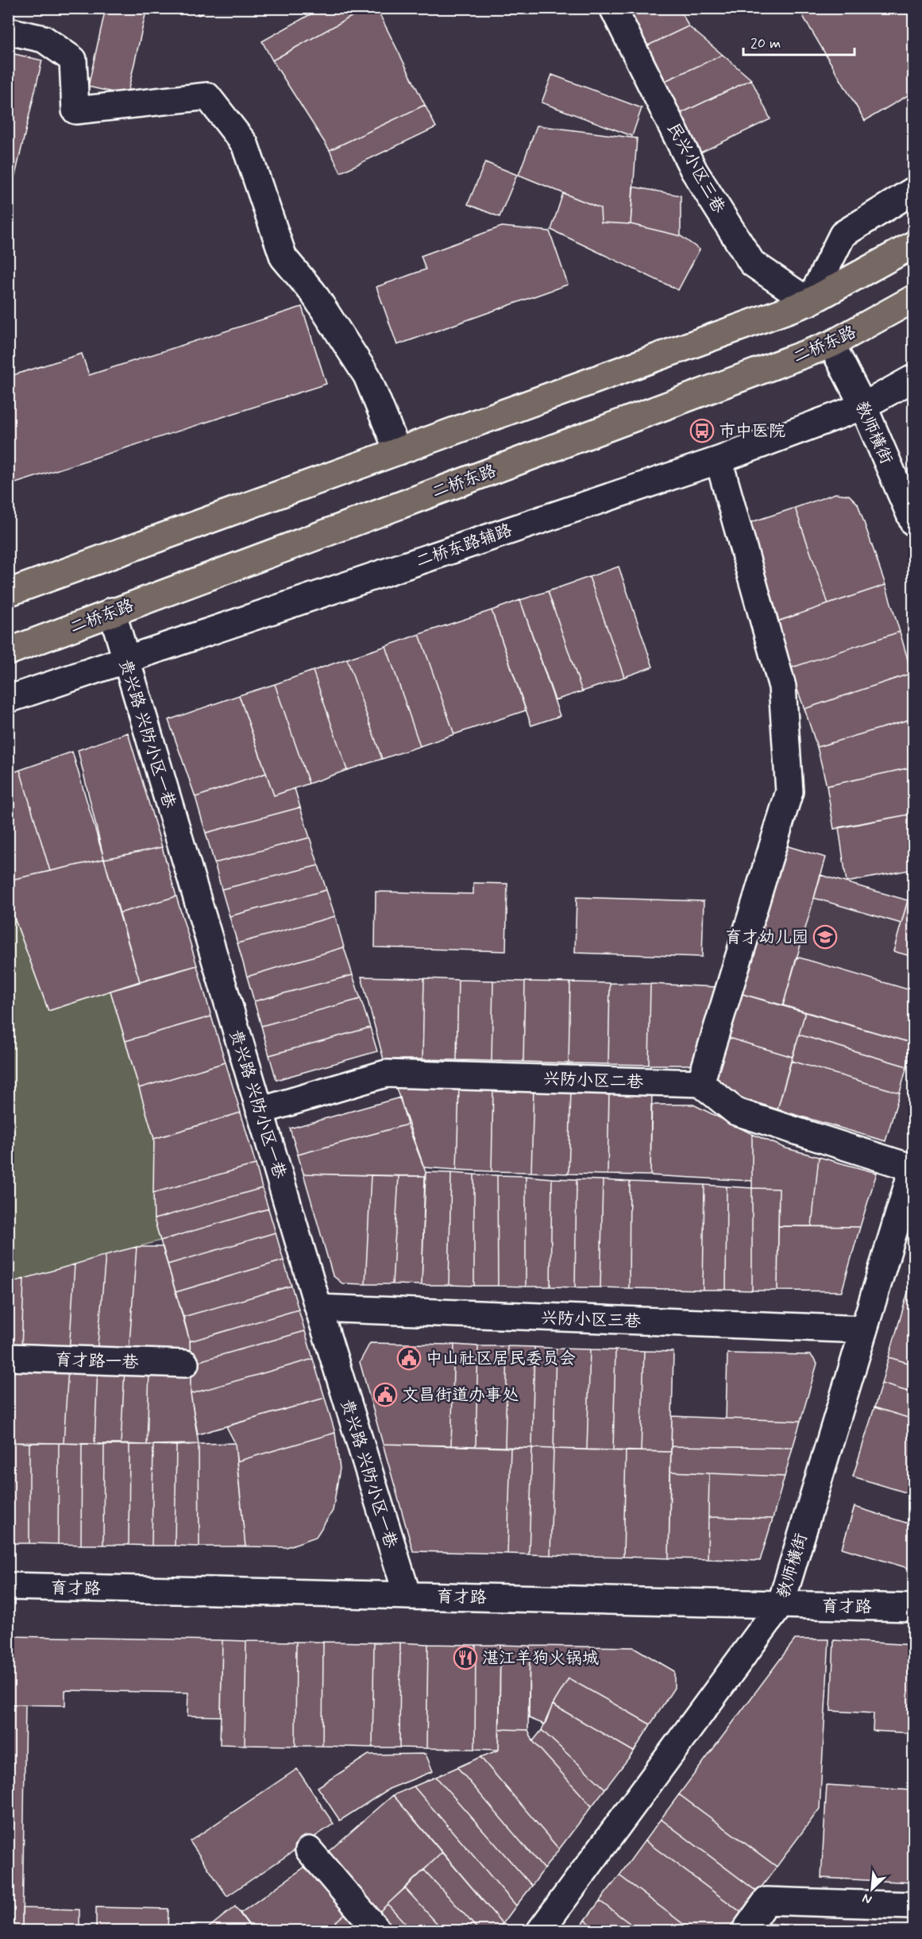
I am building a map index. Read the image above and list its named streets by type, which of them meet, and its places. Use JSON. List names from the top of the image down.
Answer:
{
  "streets": {
    "main road": ["二桥东路"],
    "street": [
      "民兴小区三巷",
      "教师横街",
      "二桥东路辅路",
      "贵兴路 兴防小区一巷",
      "兴防小区二巷",
      "兴防小区三巷",
      "育才路一巷",
      "育才路"
    ]
  },
  "crossings": [
    ["二桥东路", "教师横街"],
    ["二桥东路", "贵兴路 兴防小区一巷"],
    ["教师横街", "二桥东路辅路"],
    ["教师横街", "兴防小区三巷"],
    ["教师横街", "育才路"],
    ["二桥东路辅路", "贵兴路 兴防小区一巷"],
    ["贵兴路 兴防小区一巷", "兴防小区二巷"],
    ["贵兴路 兴防小区一巷", "兴防小区三巷"],
    ["贵兴路 兴防小区一巷", "育才路"]
  ],
  "places": {
    "bus stop": ["市中医院"],
    "school or university": ["育才幼儿园"],
    "public building": ["中山社区居民委员会", "文昌街道办事处"],
    "restaurant": ["湛江羊狗火锅城"]
  },
  "scale_bar": "20 m",
  "north": "bottom left"
}
